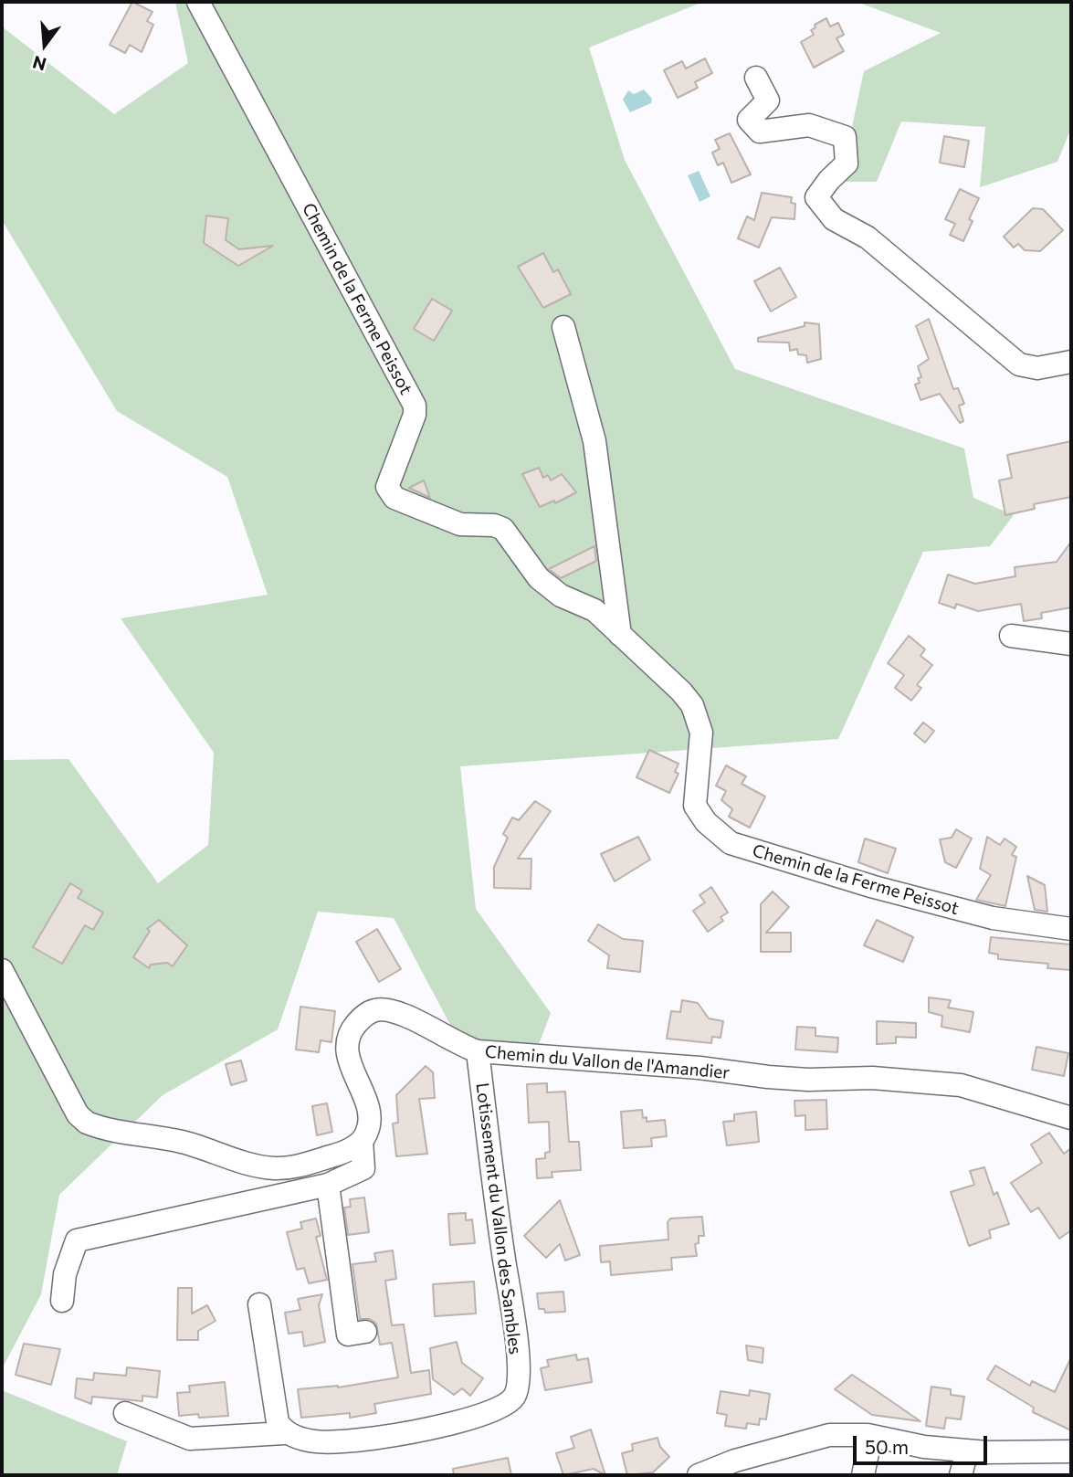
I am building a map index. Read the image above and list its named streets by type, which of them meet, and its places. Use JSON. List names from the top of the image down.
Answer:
{
  "streets": {
    "street": ["Chemin de la Ferme Peissot", "Chemin du Vallon de l'Amandier", "Lotissement du Vallon des Sambles"]
  },
  "crossings": [
    ["Chemin du Vallon de l'Amandier", "Lotissement du Vallon des Sambles"]
  ],
  "scale_bar": "50 m",
  "north": "bottom"
}
